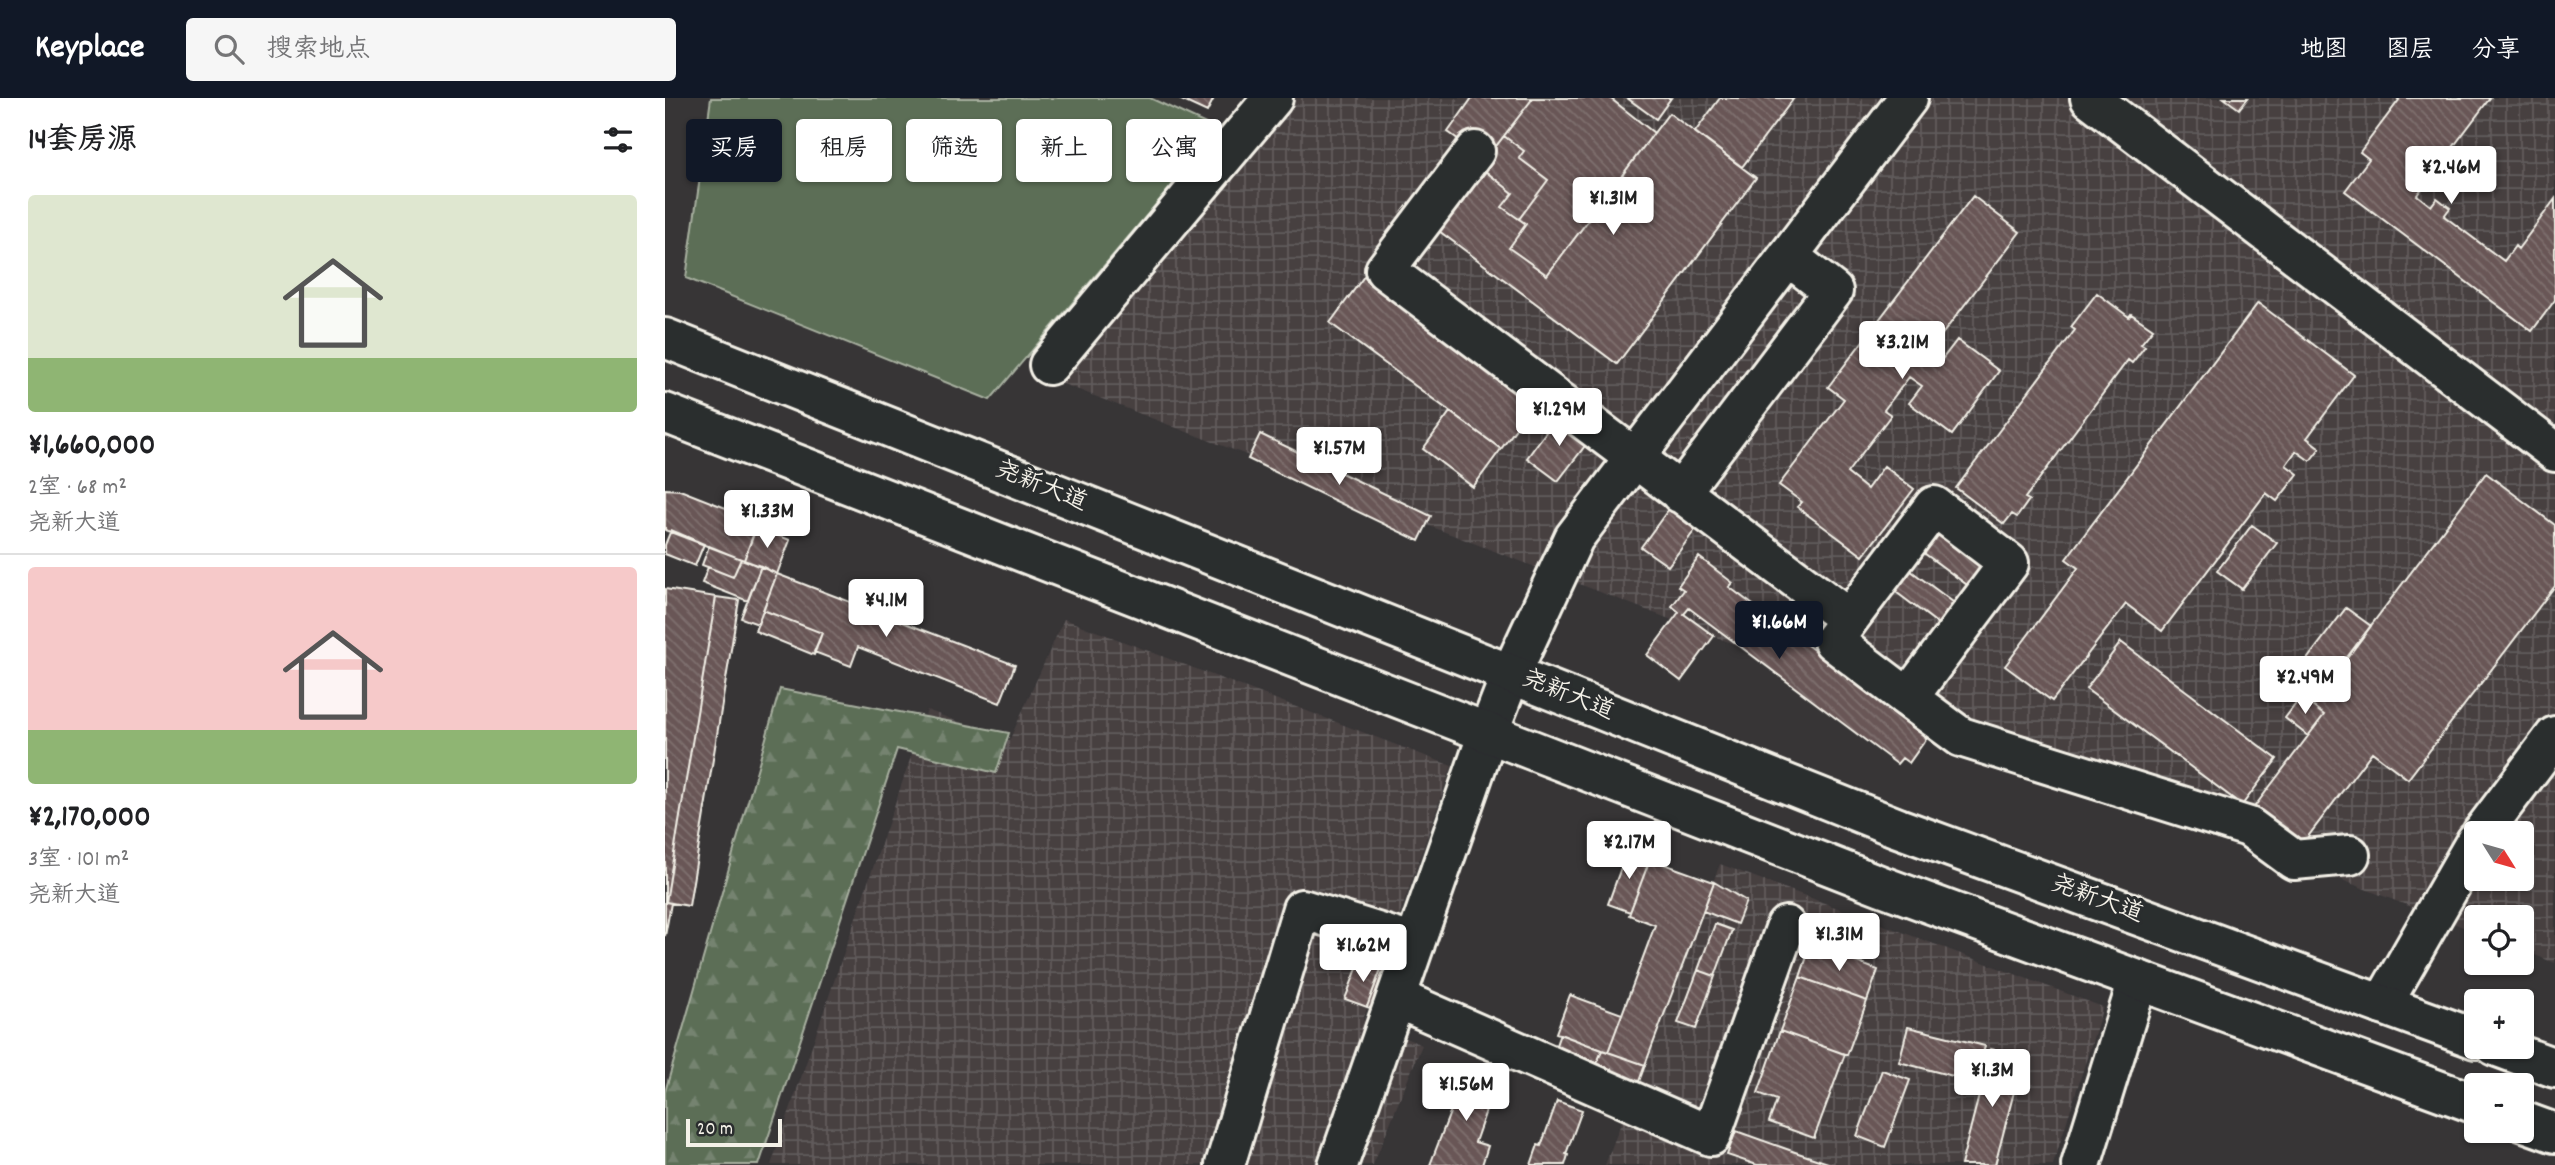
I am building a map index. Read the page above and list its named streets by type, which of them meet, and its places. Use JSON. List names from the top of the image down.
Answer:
{
  "streets": {
    "main road": ["尧新大道"]
  },
  "scale_bar": "20 m",
  "north": "bottom right",
  "page": {
    "header": "Keyplace",
    "search": "搜索地点",
    "nav": ["地图", "图层", "分享"],
    "heading": "14套房源",
    "chip": [
      "买房",
      "租房",
      "筛选",
      "新上",
      "公寓"
    ],
    "price": [
      "¥2.46M",
      "¥1.31M",
      "¥3.21M",
      "¥1.29M",
      "¥1.57M",
      "¥1.33M",
      "¥4.1M",
      "¥1.66M",
      "¥2.49M",
      "¥2.17M",
      "¥1.31M",
      "¥1.62M",
      "¥1.3M",
      "¥1.56M"
    ],
    "list": [
      {
        "name": "¥1,660,000",
        "note": "2室 · 68 m² · 尧新大道"
      },
      {
        "name": "¥2,170,000",
        "note": "3室 · 101 m² · 尧新大道"
      }
    ],
    "map_buttons": ["+", "−"],
    "scale": "20 m"
  }
}
